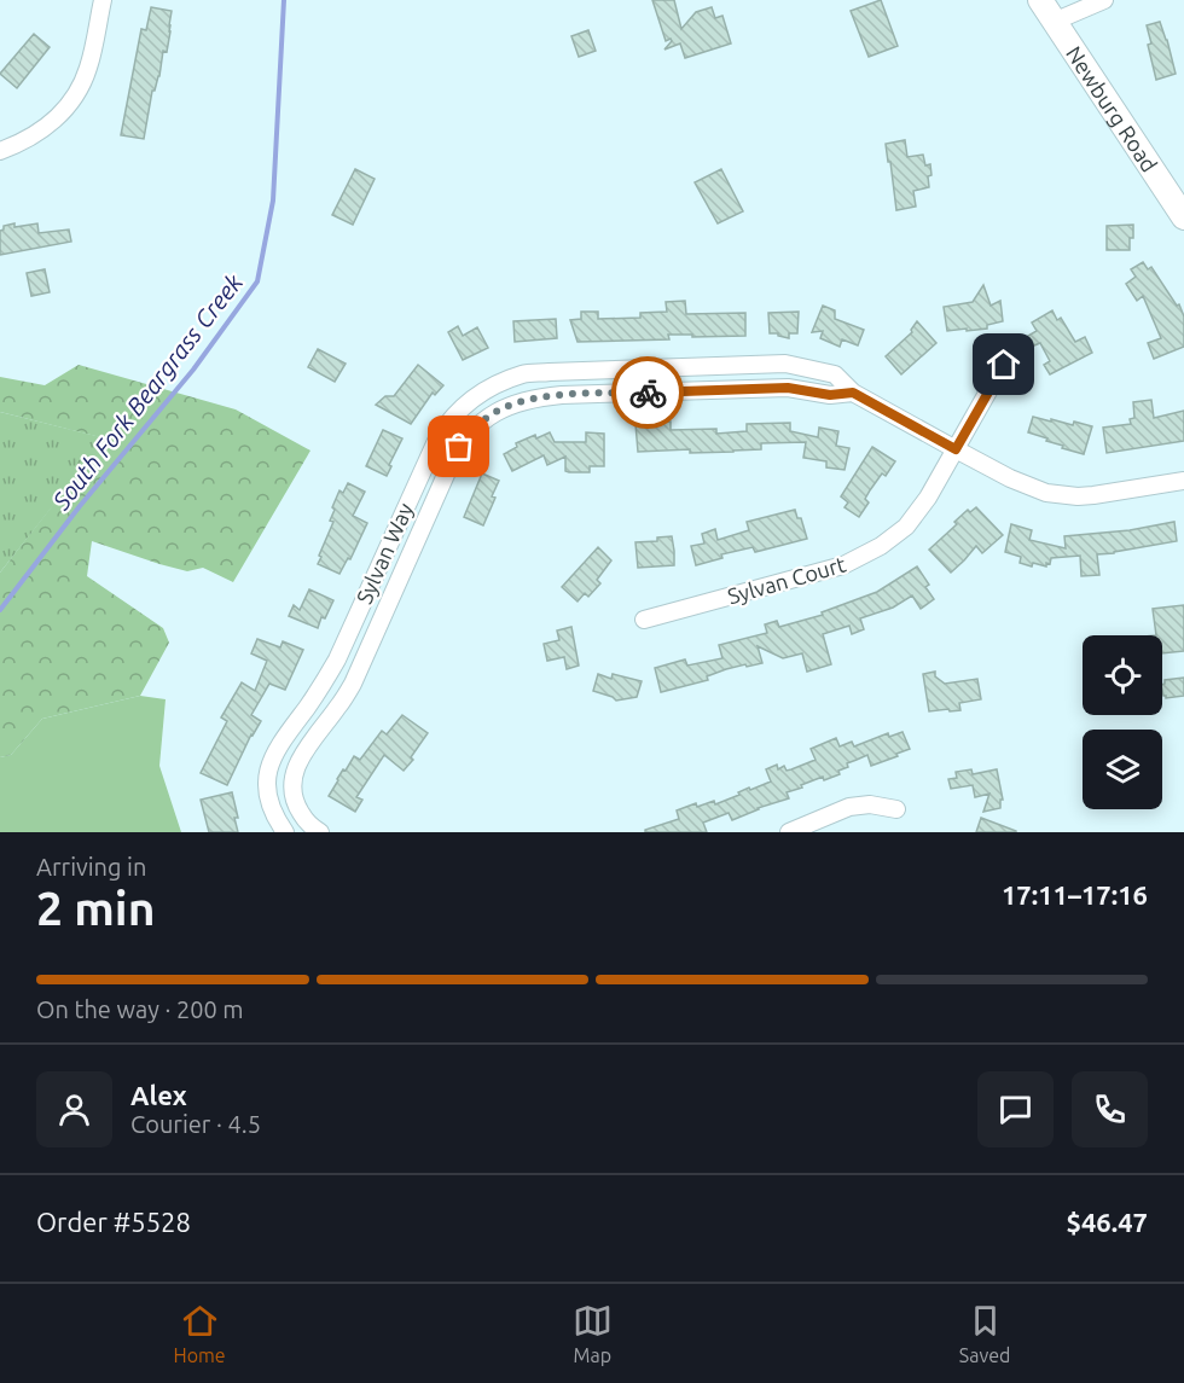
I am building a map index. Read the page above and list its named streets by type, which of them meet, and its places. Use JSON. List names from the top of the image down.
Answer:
{
  "streets": {
    "main road": ["Newburg Road"],
    "street": ["Sylvan Way", "Sylvan Court"]
  },
  "crossings": [
    ["Sylvan Way", "Sylvan Court"]
  ],
  "water": ["South Fork Beargrass Creek"],
  "page": {
    "heading": ["2 min", "Arriving in", "17:11–17:16"],
    "panel": [
      "Alex",
      "Courier · 4.5",
      "Order #5528",
      "$46.47"
    ],
    "bar": "On the way · 200 m",
    "tabs": ["Home", "Map", "Saved"]
  }
}
